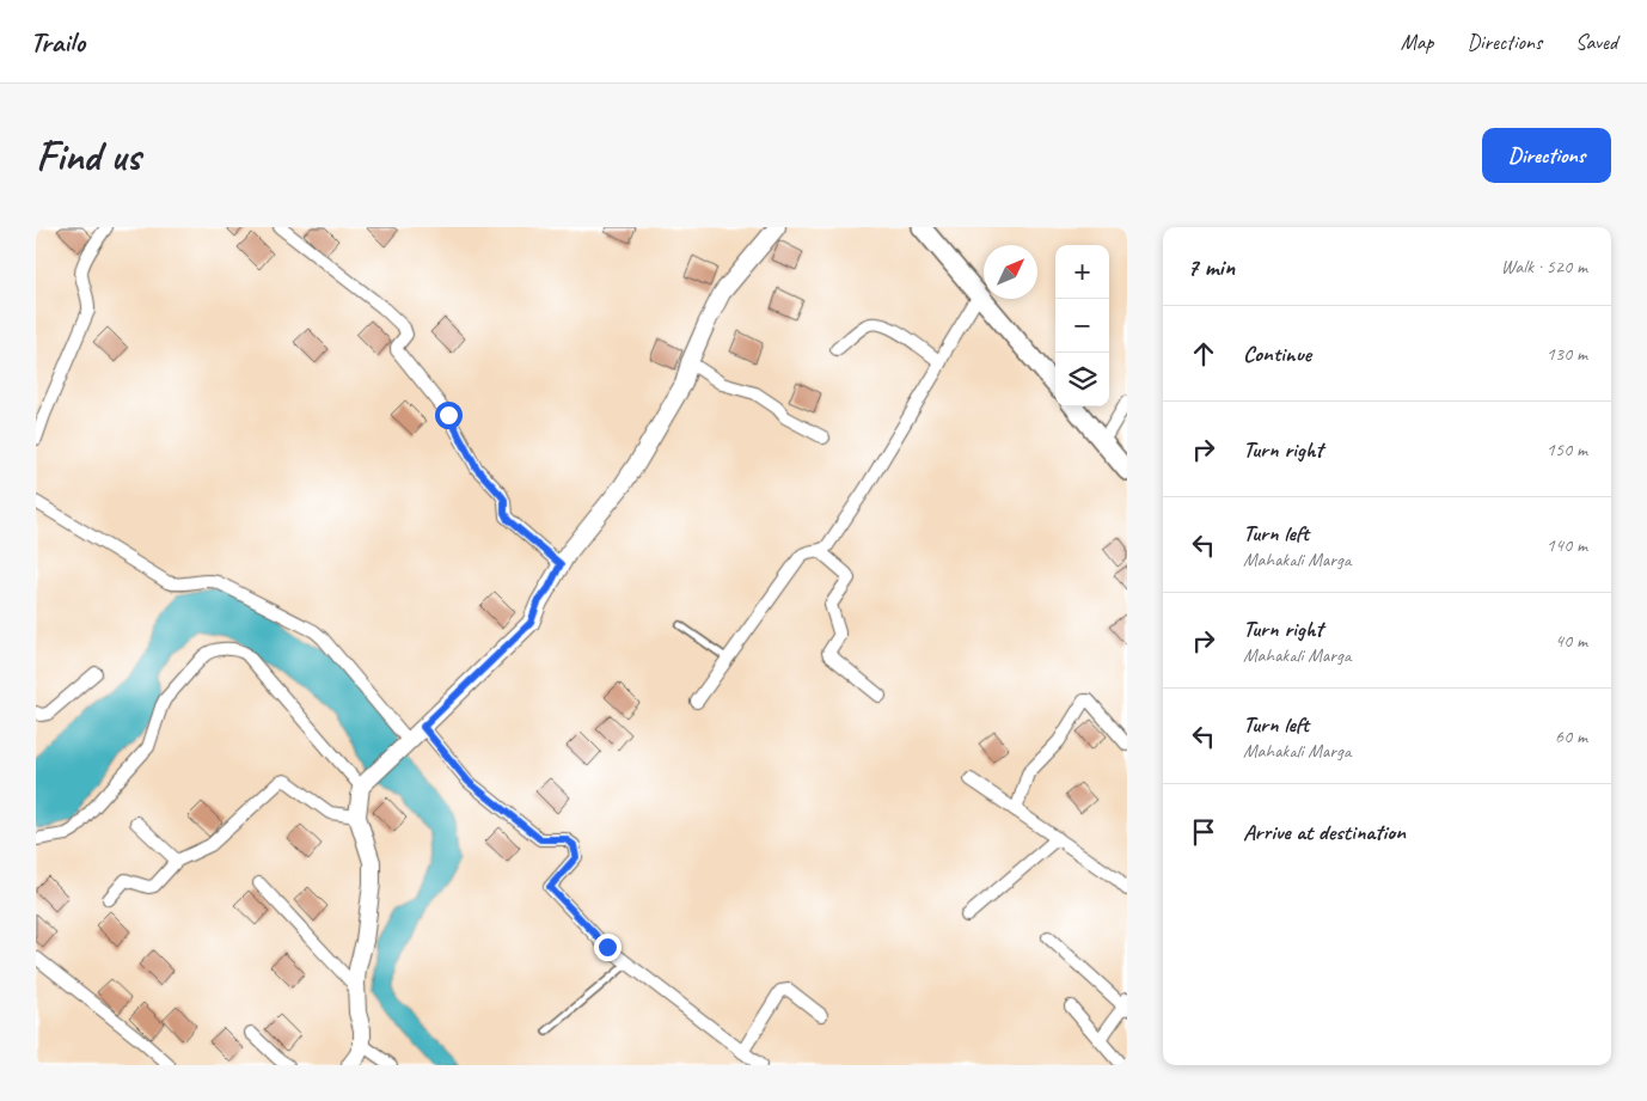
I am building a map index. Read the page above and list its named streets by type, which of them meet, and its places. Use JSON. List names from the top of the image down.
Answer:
{
  "north": "top right",
  "page": {
    "header": "Trailo",
    "nav": ["Map", "Directions", "Saved"],
    "buttons": "Directions",
    "title": "Find us",
    "heading": ["7 min", "Walk · 520 m"],
    "map_buttons": ["+", "−"],
    "list": [
      ["Continue", "130 m"],
      ["Turn right", "150 m"],
      ["Turn left", "Mahakali Marga", "140 m"],
      ["Turn right", "Mahakali Marga", "40 m"],
      ["Turn left", "Mahakali Marga", "60 m"],
      "Arrive at destination"
    ]
  }
}
